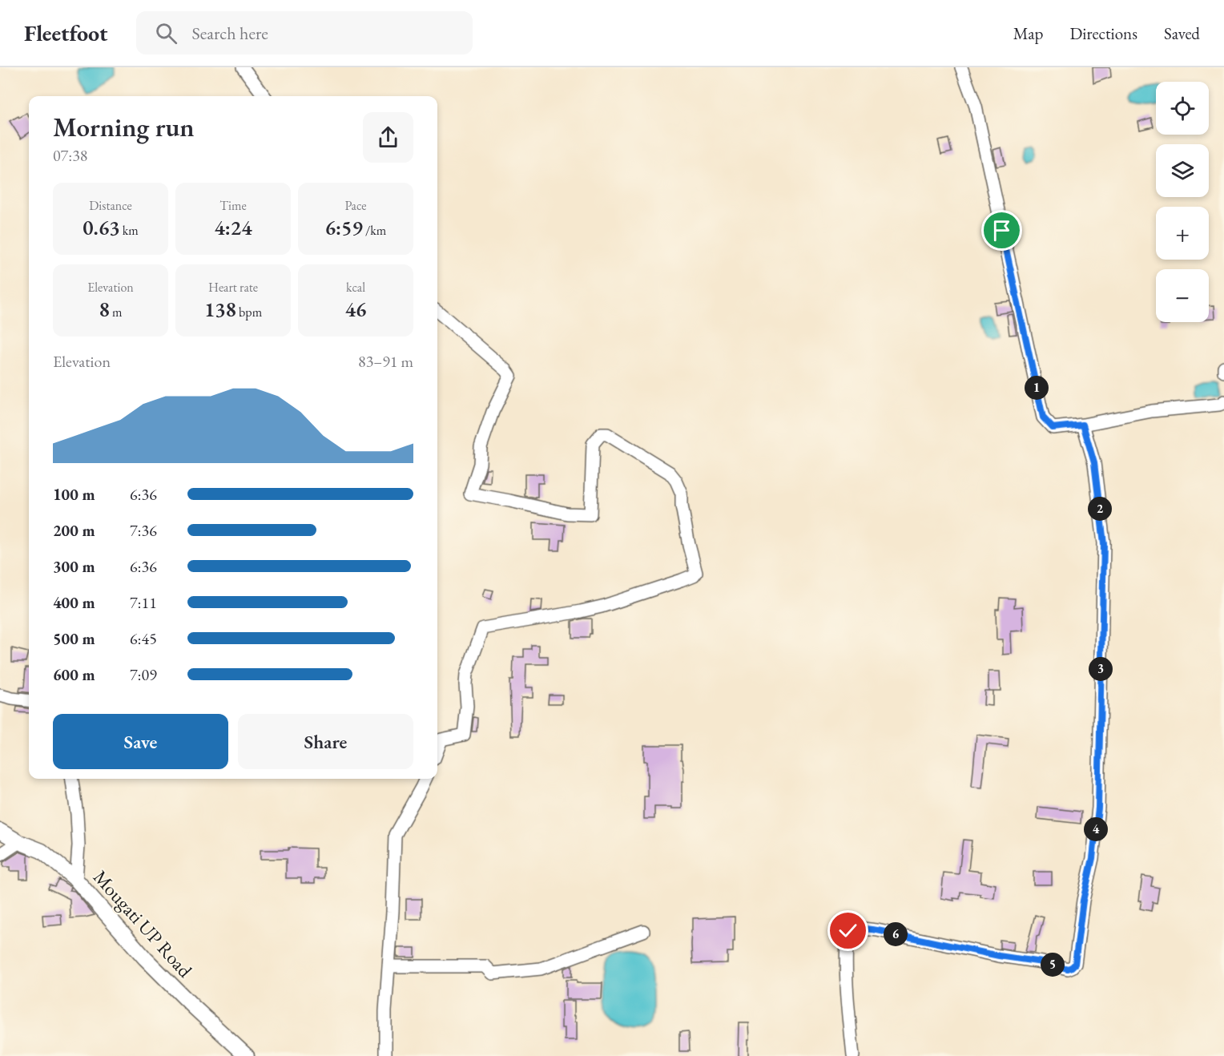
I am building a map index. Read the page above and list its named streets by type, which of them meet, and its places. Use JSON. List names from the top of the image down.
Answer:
{
  "streets": {
    "street": ["Mougati UP Road"]
  },
  "page": {
    "header": "Fleetfoot",
    "search": "Search here",
    "nav": ["Map", "Directions", "Saved"],
    "map_buttons": ["+", "−"],
    "heading": ["Morning run", "07:38"],
    "stats": [
      ["Distance", "0.63 km"],
      ["Time", "4:24"],
      ["Pace", "6:59 /km"],
      ["Elevation", "8 m"],
      ["Heart rate", "138 bpm"],
      ["kcal", "46"]
    ],
    "chart": ["Elevation", "83–91 m"],
    "pins": [
      "1",
      "2",
      "3",
      "4",
      "6",
      "5"
    ],
    "list": [
      {
        "name": "100 m",
        "note": "6:36"
      },
      {
        "name": "200 m",
        "note": "7:36"
      },
      {
        "name": "300 m",
        "note": "6:36"
      },
      {
        "name": "400 m",
        "note": "7:11"
      },
      {
        "name": "500 m",
        "note": "6:45"
      },
      {
        "name": "600 m",
        "note": "7:09"
      }
    ],
    "buttons": ["Save", "Share"]
  }
}
